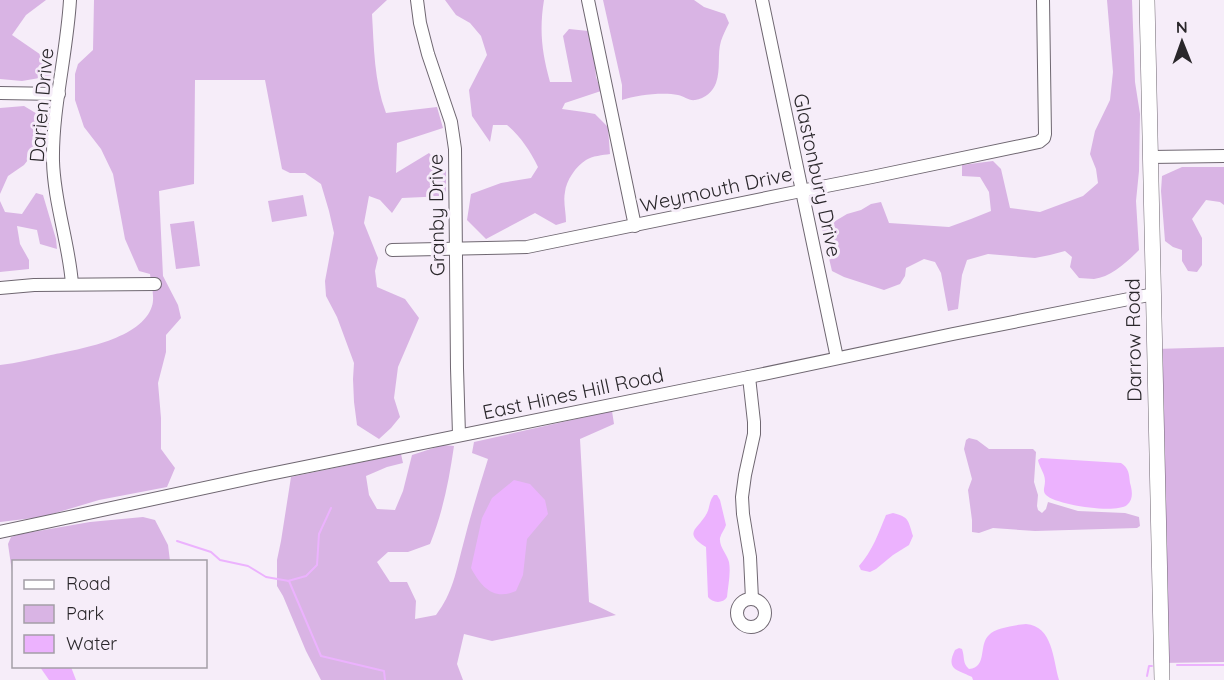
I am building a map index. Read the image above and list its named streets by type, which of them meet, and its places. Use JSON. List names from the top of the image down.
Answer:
{
  "streets": {
    "main road": ["Darrow Road"],
    "street": [
      "Darien Drive",
      "Glastonbury Drive",
      "Weymouth Drive",
      "Granby Drive",
      "East Hines Hill Road"
    ]
  },
  "crossings": [
    ["Glastonbury Drive", "Weymouth Drive"],
    ["Glastonbury Drive", "East Hines Hill Road"],
    ["Weymouth Drive", "Granby Drive"],
    ["Granby Drive", "East Hines Hill Road"],
    ["Darrow Road", "East Hines Hill Road"]
  ],
  "legend": ["Road", "Park", "Water"],
  "north": "top"
}
